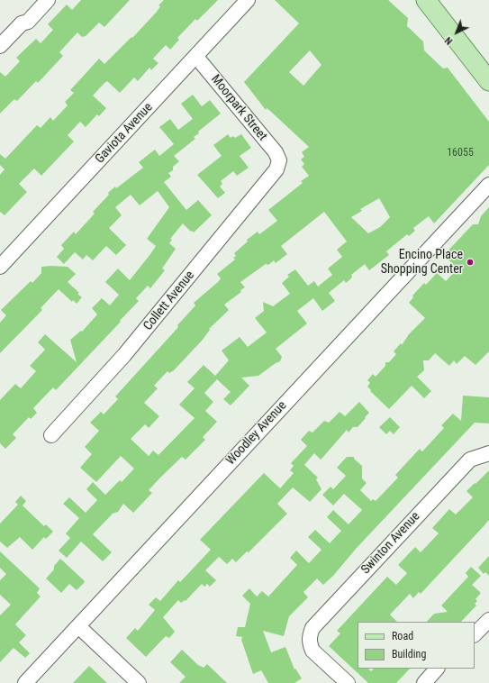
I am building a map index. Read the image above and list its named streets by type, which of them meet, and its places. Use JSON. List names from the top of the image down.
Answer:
{
  "streets": {
    "street": [
      "Moorpark Street",
      "Gaviota Avenue",
      "Collett Avenue",
      "Woodley Avenue",
      "Swinton Avenue"
    ]
  },
  "crossings": [
    ["Moorpark Street", "Gaviota Avenue"],
    ["Moorpark Street", "Collett Avenue"]
  ],
  "places": ["Encino Place Shopping Center"],
  "house_numbers": ["16055"],
  "legend": ["Road", "Building"],
  "north": "bottom left"
}
